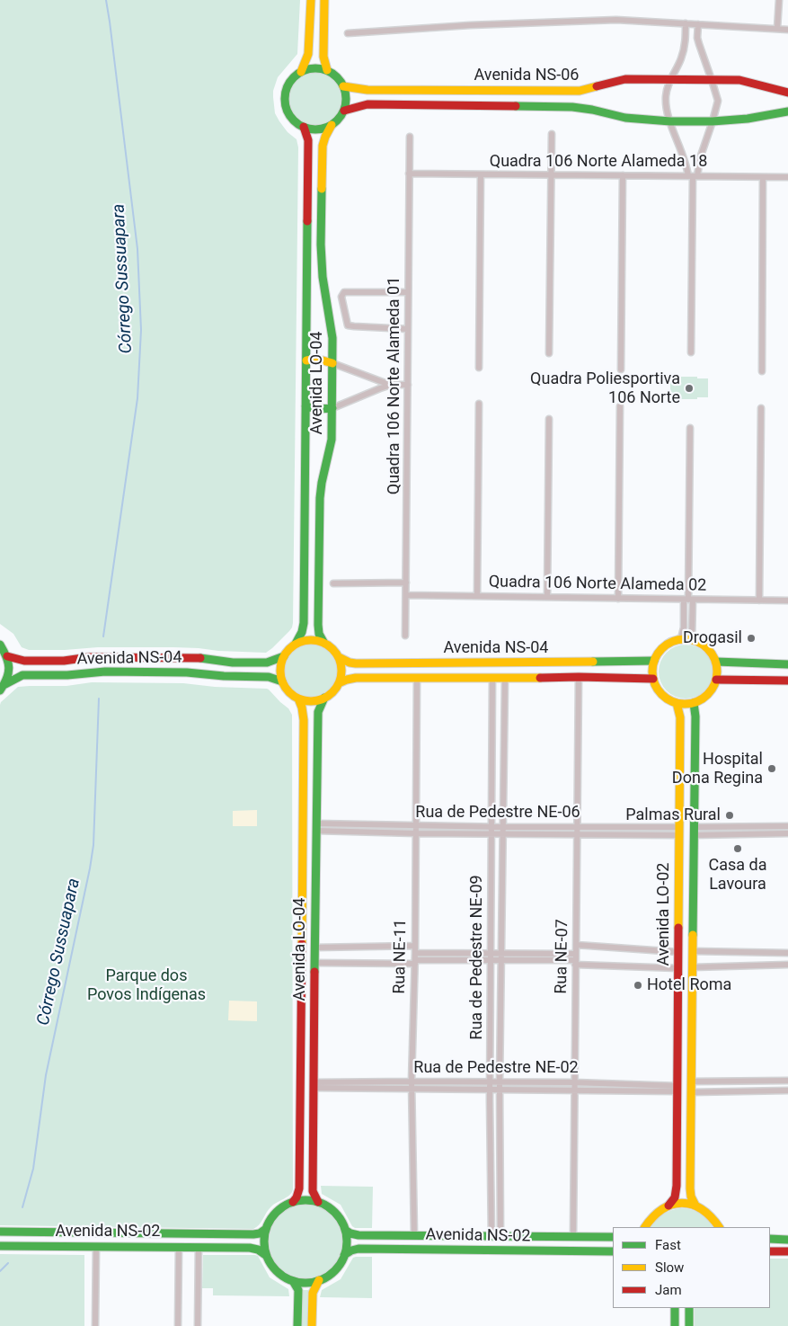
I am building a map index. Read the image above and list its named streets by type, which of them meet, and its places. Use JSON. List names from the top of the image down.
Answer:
{
  "streets": {
    "street": [
      "Avenida NS-06",
      "Quadra 106 Norte Alameda 18",
      "Avenida LO-04",
      "Quadra 106 Norte Alameda 01",
      "Quadra 106 Norte Alameda 02",
      "Avenida NS-04",
      "Rua de Pedestre NE-06",
      "Avenida LO-02",
      "Rua NE-11",
      "Rua NE-07",
      "Rua de Pedestre NE-09",
      "Rua de Pedestre NE-02",
      "Avenida NS-02"
    ]
  },
  "crossings": [
    ["Avenida NS-06", "Avenida LO-04"],
    ["Quadra 106 Norte Alameda 18", "Quadra 106 Norte Alameda 01"],
    ["Avenida LO-04", "Avenida NS-04"],
    ["Avenida LO-04", "Rua de Pedestre NE-06"],
    ["Avenida LO-04", "Rua de Pedestre NE-02"],
    ["Avenida LO-04", "Avenida NS-02"],
    ["Quadra 106 Norte Alameda 01", "Quadra 106 Norte Alameda 02"],
    ["Avenida NS-04", "Avenida LO-02"],
    ["Avenida NS-04", "Rua NE-11"],
    ["Avenida NS-04", "Rua NE-07"],
    ["Avenida NS-04", "Rua de Pedestre NE-09"],
    ["Rua de Pedestre NE-06", "Avenida LO-02"],
    ["Rua de Pedestre NE-06", "Rua NE-11"],
    ["Rua de Pedestre NE-06", "Rua NE-07"],
    ["Rua de Pedestre NE-06", "Rua de Pedestre NE-09"],
    ["Avenida LO-02", "Rua de Pedestre NE-02"],
    ["Rua NE-11", "Rua de Pedestre NE-02"],
    ["Rua NE-11", "Avenida NS-02"],
    ["Rua NE-07", "Rua de Pedestre NE-02"],
    ["Rua NE-07", "Avenida NS-02"],
    ["Rua de Pedestre NE-09", "Rua de Pedestre NE-02"],
    ["Rua de Pedestre NE-09", "Avenida NS-02"]
  ],
  "water": ["Córrego Sussuapara"],
  "parks": ["Parque dos Povos Indígenas"],
  "places": [
    "Quadra Poliesportiva 106 Norte",
    "Drogasil",
    "Hospital Dona Regina",
    "Palmas Rural",
    "Casa da Lavoura",
    "Hotel Roma"
  ],
  "legend": ["Fast", "Slow", "Jam"]
}
